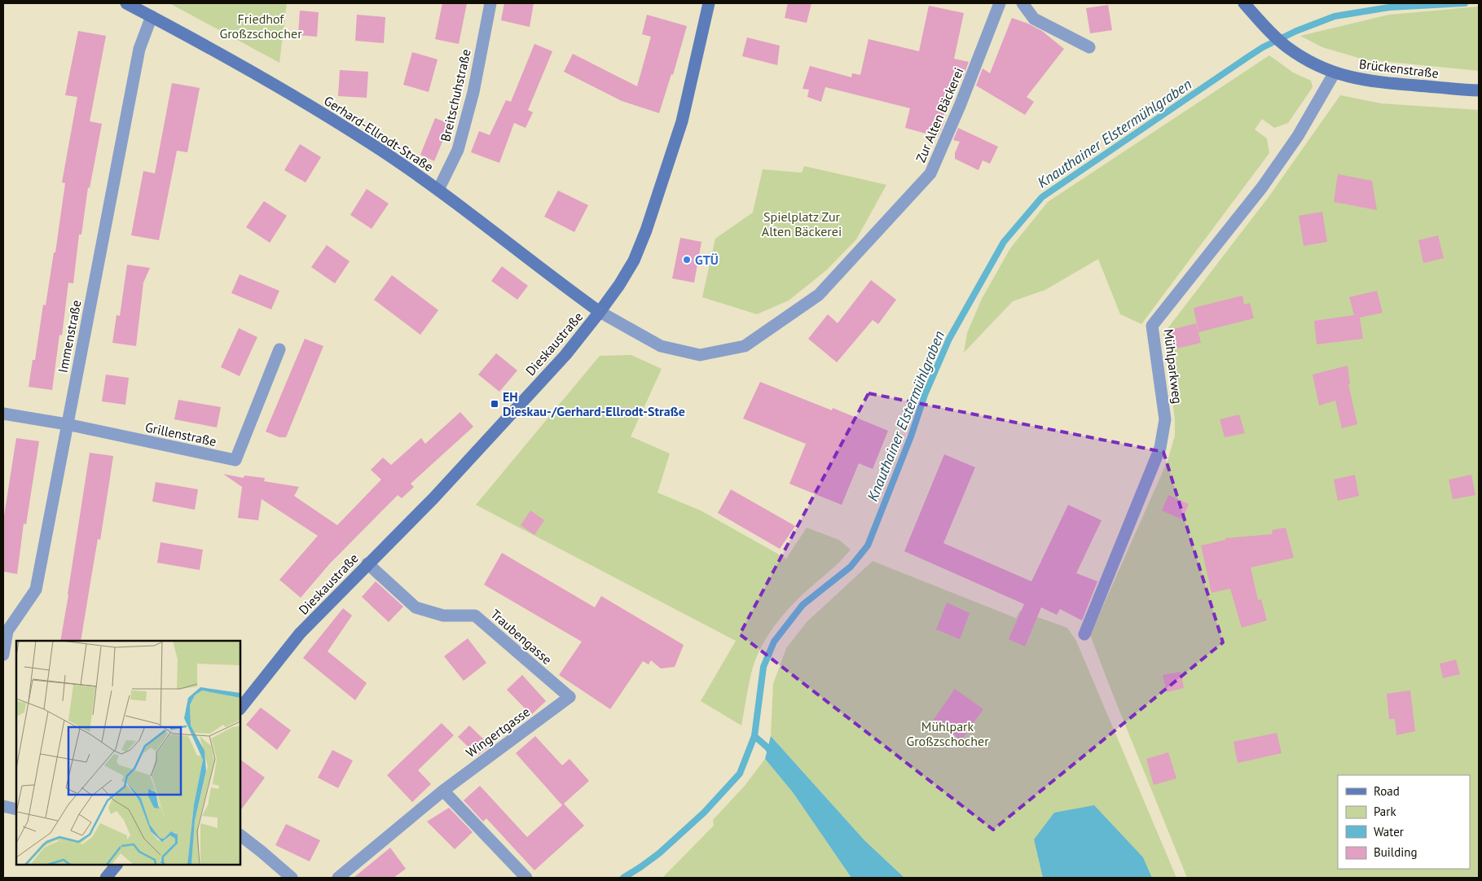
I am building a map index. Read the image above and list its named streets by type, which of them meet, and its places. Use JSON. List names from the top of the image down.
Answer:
{
  "streets": {
    "main road": ["Brückenstraße", "Gerhard-Ellrodt-Straße", "Dieskaustraße"],
    "street": [
      "Breitschuhstraße",
      "Zur Alten Bäckerei",
      "Immenstraße",
      "Mühlparkweg",
      "Grillenstraße",
      "Traubengasse",
      "Wingertgasse"
    ]
  },
  "crossings": [
    ["Brückenstraße", "Mühlparkweg"],
    ["Breitschuhstraße", "Gerhard-Ellrodt-Straße"],
    ["Zur Alten Bäckerei", "Gerhard-Ellrodt-Straße"],
    ["Zur Alten Bäckerei", "Dieskaustraße"],
    ["Gerhard-Ellrodt-Straße", "Immenstraße"],
    ["Gerhard-Ellrodt-Straße", "Dieskaustraße"],
    ["Immenstraße", "Grillenstraße"],
    ["Dieskaustraße", "Traubengasse"],
    ["Traubengasse", "Wingertgasse"]
  ],
  "water": ["Knauthainer Elstermühlgraben"],
  "parks": ["Friedhof Großzschocher", "Spielplatz Zur Alten Bäckerei", "Mühlpark Großzschocher"],
  "places": {
    "other": ["GTÜ"],
    "transit": ["EH Dieskau-/Gerhard-Ellrodt-Straße"]
  },
  "legend": [
    "Road",
    "Park",
    "Water",
    "Building"
  ]
}
